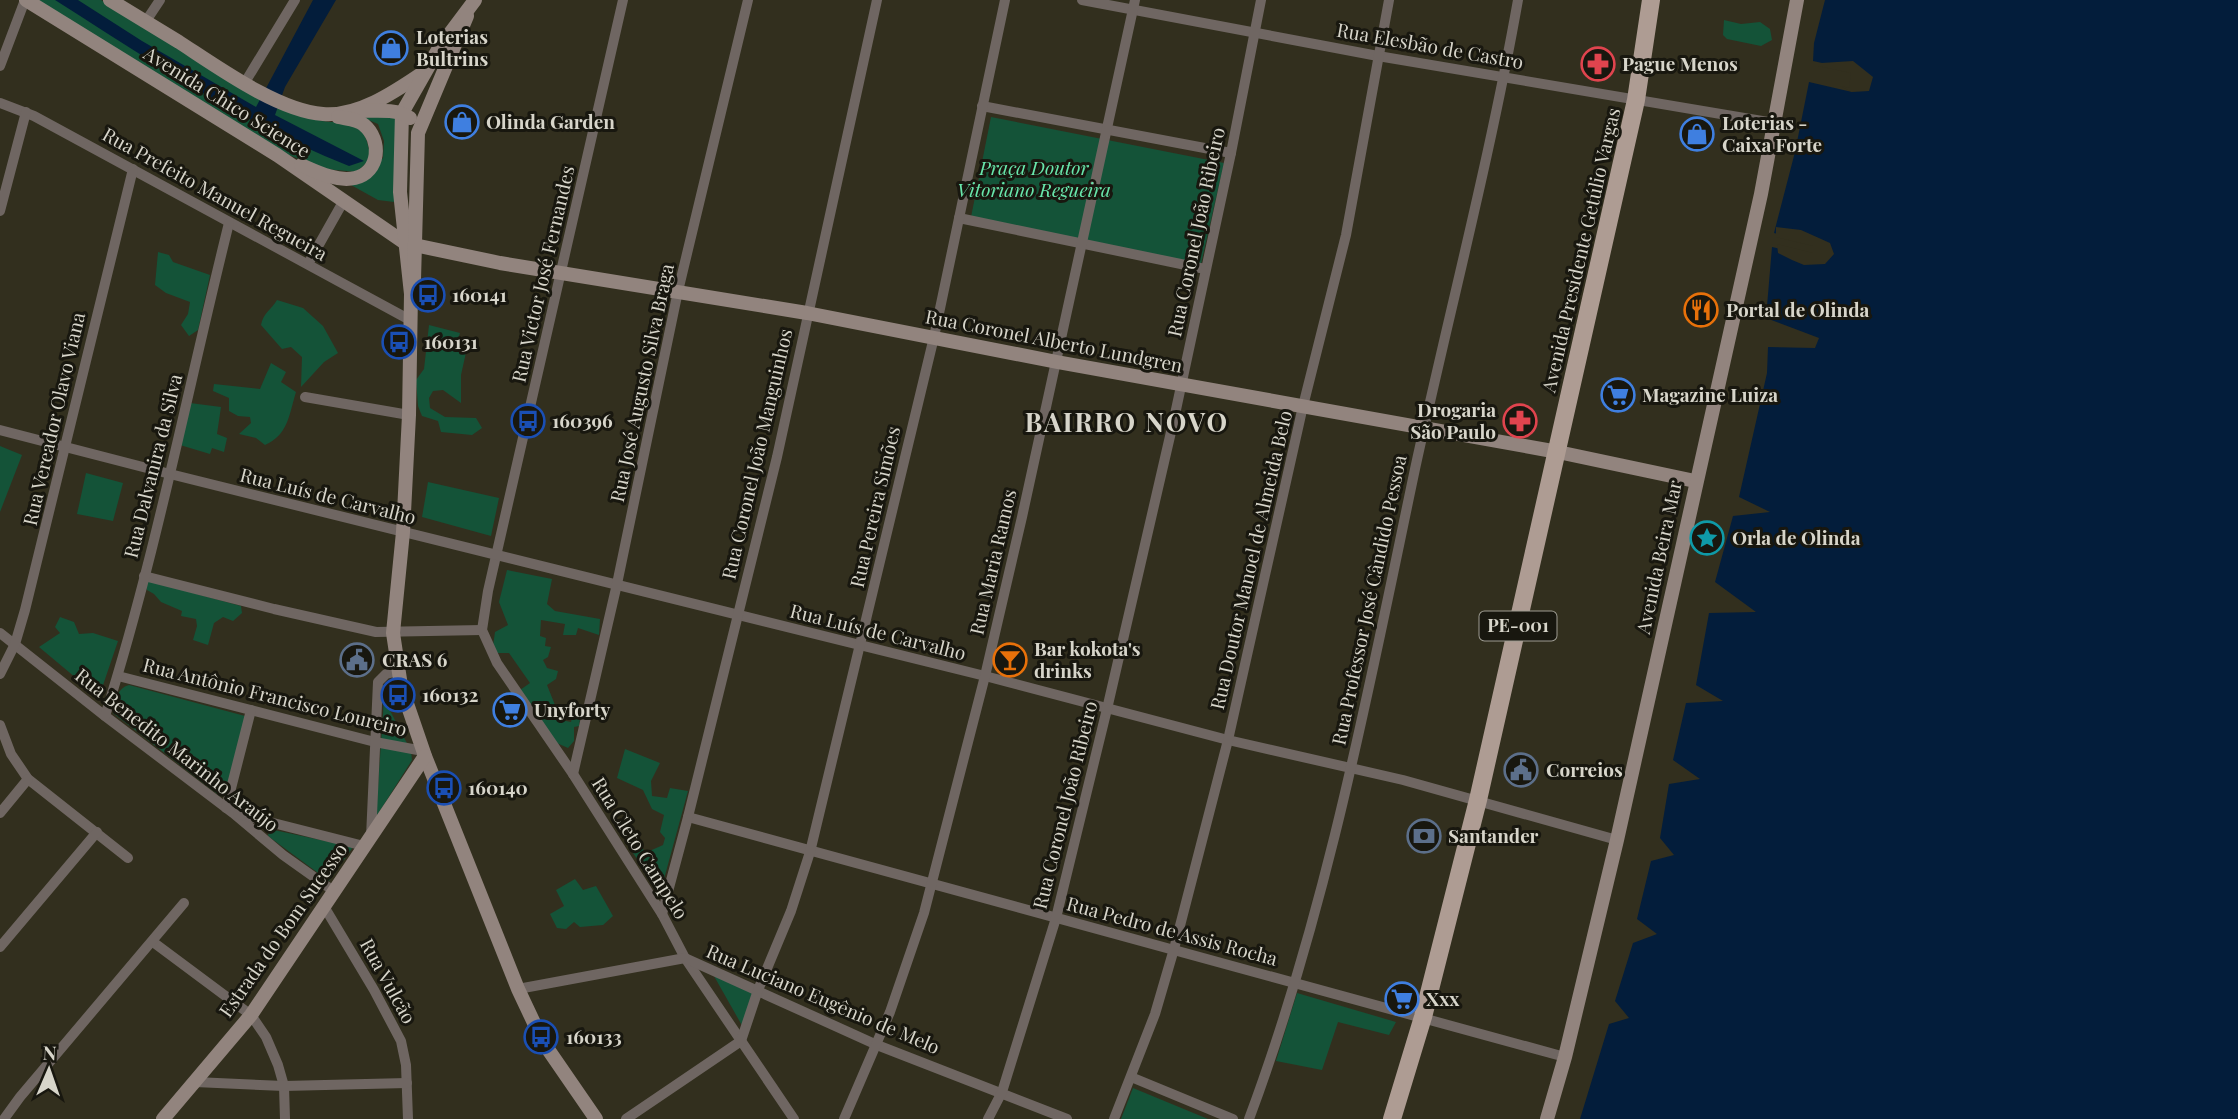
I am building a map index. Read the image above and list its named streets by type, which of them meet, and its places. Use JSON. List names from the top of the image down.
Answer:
{
  "streets": {
    "main road": [
      "Avenida Chico Science",
      "Avenida Presidente Getúlio Vargas",
      "Rua Coronel Alberto Lundgren",
      "Avenida Beira Mar",
      "PE-001",
      "Estrada do Bom Sucesso"
    ],
    "street": [
      "Rua Elesbão de Castro",
      "Rua Prefeito Manuel Regueira",
      "Rua Coronel João Ribeiro",
      "Rua Victor José Fernandes",
      "Rua José Augusto Silva Braga",
      "Rua Vereador Olavo Viana",
      "Rua Coronel João Manguinhos",
      "Rua Dalvanira da Silva",
      "Rua Luís de Carvalho",
      "Rua Pereira Simões",
      "Rua Doutor Manoel de Almeida Belo",
      "Rua Maria Ramos",
      "Rua Professor José Cândido Pessoa",
      "Rua Antônio Francisco Loureiro",
      "Rua Benedito Marinho Araújo",
      "Rua Cleto Campelo",
      "Rua Pedro de Assis Rocha",
      "Rua Vulcão",
      "Rua Luciano Eugênio de Melo"
    ]
  },
  "crossings": [
    ["Rua Elesbão de Castro", "Rua Coronel João Ribeiro"],
    ["Rua Elesbão de Castro", "Avenida Presidente Getúlio Vargas"],
    ["Rua Elesbão de Castro", "Avenida Beira Mar"],
    ["Rua Elesbão de Castro", "Rua Doutor Manoel de Almeida Belo"],
    ["Rua Elesbão de Castro", "Rua Maria Ramos"],
    ["Rua Elesbão de Castro", "Rua Professor José Cândido Pessoa"],
    ["Avenida Chico Science", "Rua Coronel Alberto Lundgren"],
    ["Rua Prefeito Manuel Regueira", "Rua Vereador Olavo Viana"],
    ["Rua Prefeito Manuel Regueira", "Rua Dalvanira da Silva"],
    ["Rua Coronel João Ribeiro", "Rua Coronel Alberto Lundgren"],
    ["Rua Coronel João Ribeiro", "Rua Luís de Carvalho"],
    ["Rua Coronel João Ribeiro", "Rua Pedro de Assis Rocha"],
    ["Rua Coronel João Ribeiro", "Rua Luciano Eugênio de Melo"],
    ["Avenida Presidente Getúlio Vargas", "Rua Coronel Alberto Lundgren"],
    ["Avenida Presidente Getúlio Vargas", "Rua Luís de Carvalho"],
    ["Avenida Presidente Getúlio Vargas", "Rua Pedro de Assis Rocha"],
    ["Rua Victor José Fernandes", "Rua Coronel Alberto Lundgren"],
    ["Rua Victor José Fernandes", "Rua Luís de Carvalho"],
    ["Rua Coronel Alberto Lundgren", "Rua José Augusto Silva Braga"],
    ["Rua Coronel Alberto Lundgren", "Rua Coronel João Manguinhos"],
    ["Rua Coronel Alberto Lundgren", "Rua Pereira Simões"],
    ["Rua Coronel Alberto Lundgren", "Avenida Beira Mar"],
    ["Rua Coronel Alberto Lundgren", "Rua Doutor Manoel de Almeida Belo"],
    ["Rua Coronel Alberto Lundgren", "Rua Maria Ramos"],
    ["Rua Coronel Alberto Lundgren", "Rua Professor José Cândido Pessoa"],
    ["Rua José Augusto Silva Braga", "Rua Luís de Carvalho"],
    ["Rua José Augusto Silva Braga", "Rua Cleto Campelo"],
    ["Rua Vereador Olavo Viana", "Rua Luís de Carvalho"],
    ["Rua Vereador Olavo Viana", "Rua Benedito Marinho Araújo"],
    ["Rua Coronel João Manguinhos", "Rua Luís de Carvalho"],
    ["Rua Coronel João Manguinhos", "Rua Cleto Campelo"],
    ["Rua Coronel João Manguinhos", "Rua Pedro de Assis Rocha"],
    ["Rua Dalvanira da Silva", "Rua Luís de Carvalho"],
    ["Rua Dalvanira da Silva", "Rua Antônio Francisco Loureiro"],
    ["Rua Dalvanira da Silva", "Rua Benedito Marinho Araújo"],
    ["Rua Luís de Carvalho", "Rua Pereira Simões"],
    ["Rua Luís de Carvalho", "Avenida Beira Mar"],
    ["Rua Luís de Carvalho", "Rua Doutor Manoel de Almeida Belo"],
    ["Rua Luís de Carvalho", "Rua Maria Ramos"],
    ["Rua Luís de Carvalho", "Rua Professor José Cândido Pessoa"],
    ["Rua Pereira Simões", "Rua Cleto Campelo"],
    ["Rua Pereira Simões", "Rua Pedro de Assis Rocha"],
    ["Rua Pereira Simões", "Rua Luciano Eugênio de Melo"],
    ["Avenida Beira Mar", "Rua Pedro de Assis Rocha"],
    ["Rua Doutor Manoel de Almeida Belo", "Rua Pedro de Assis Rocha"],
    ["Rua Maria Ramos", "Rua Pedro de Assis Rocha"],
    ["Rua Maria Ramos", "Rua Luciano Eugênio de Melo"],
    ["Rua Professor José Cândido Pessoa", "Rua Pedro de Assis Rocha"],
    ["Rua Antônio Francisco Loureiro", "Estrada do Bom Sucesso"],
    ["Rua Benedito Marinho Araújo", "Estrada do Bom Sucesso"],
    ["Rua Cleto Campelo", "Rua Luciano Eugênio de Melo"],
    ["Estrada do Bom Sucesso", "Rua Vulcão"]
  ],
  "districts": ["BAIRRO NOVO"],
  "parks": ["Praça Doutor Vitoriano Regueira"],
  "places": {
    "shop": ["Loterias Bultrins", "Olinda Garden", "Loterias - Caixa Forte"],
    "pharmacy": ["Pague Menos", "Drogaria São Paulo"],
    "bus stop": [
      "160141",
      "160131",
      "160396",
      "160132",
      "160140",
      "160133"
    ],
    "restaurant": ["Portal de Olinda"],
    "supermarket": ["Magazine Luiza", "Unyforty", "Xxx"],
    "place": ["Orla de Olinda"],
    "public building": ["CRAS 6", "Correios"],
    "bar": ["Bar kokota's drinks"],
    "bank": ["Santander"]
  },
  "north": "top"
}
